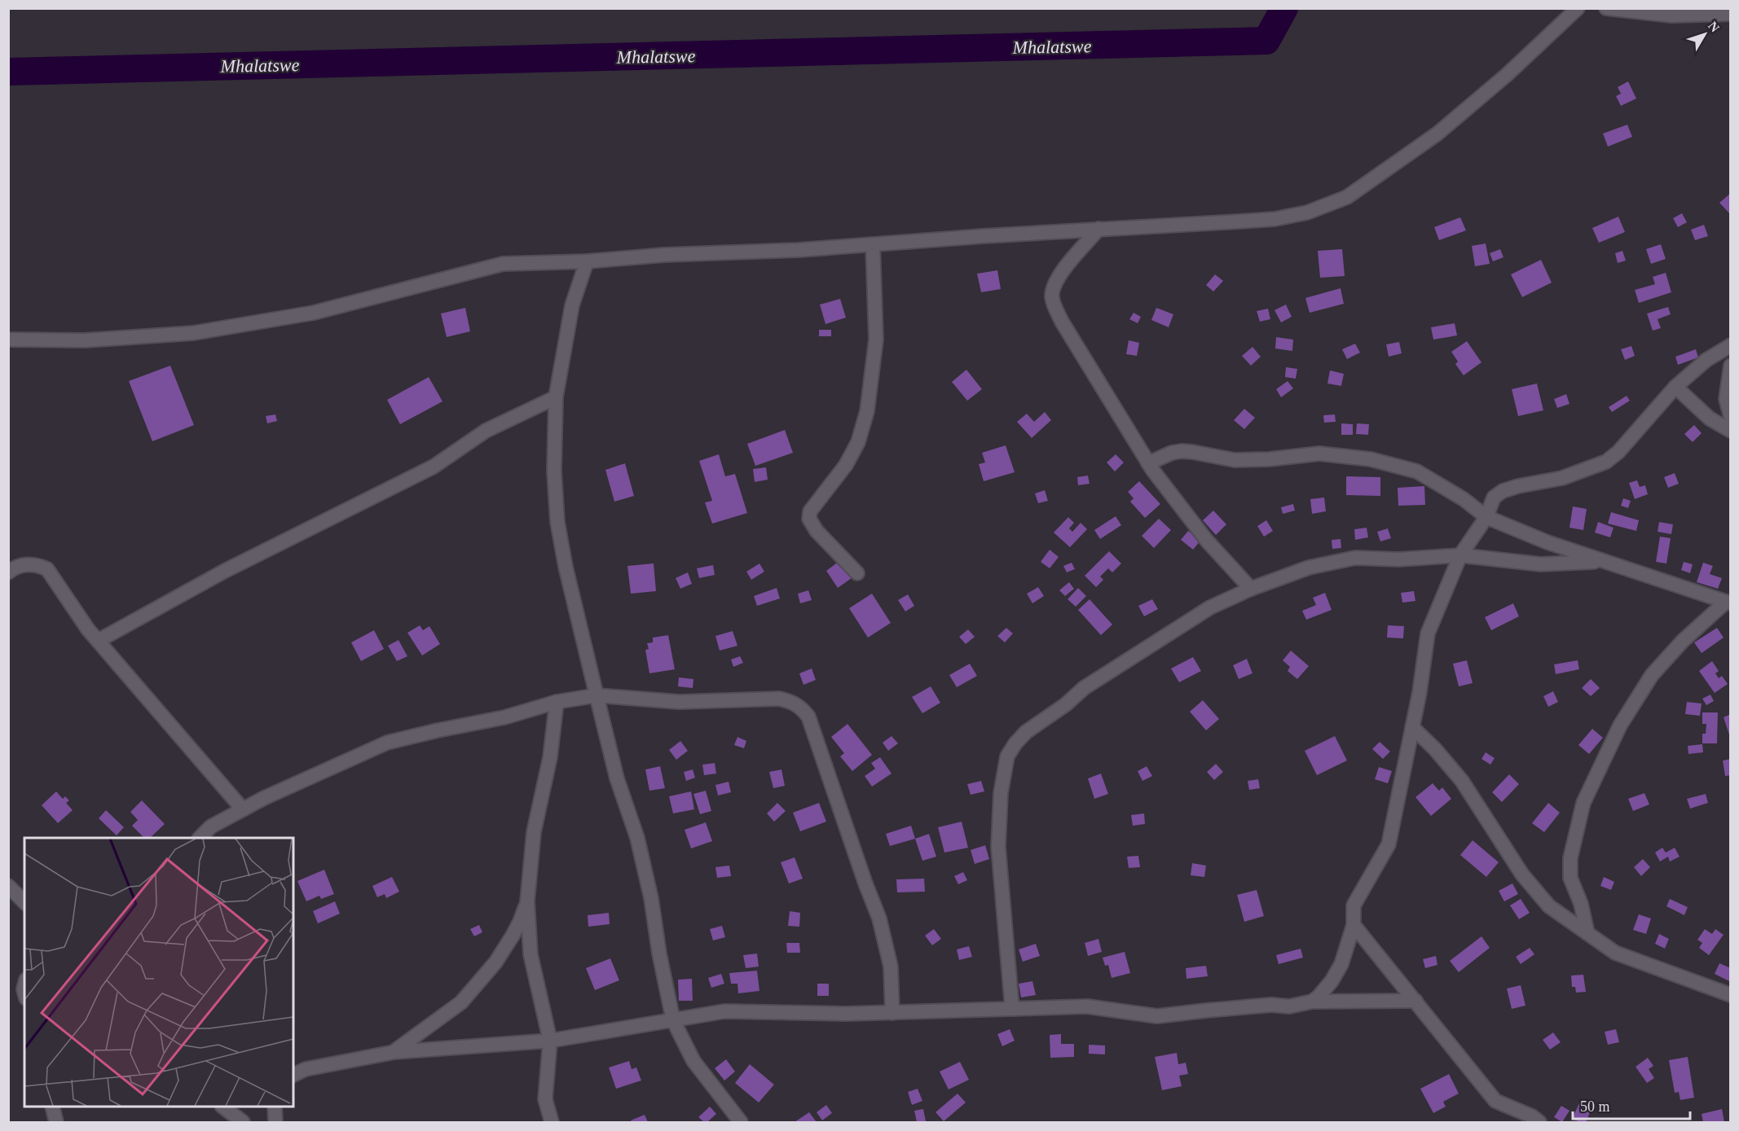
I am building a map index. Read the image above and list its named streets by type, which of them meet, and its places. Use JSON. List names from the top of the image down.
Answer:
{
  "water": ["Mhalatswe"],
  "scale_bar": "50 m",
  "north": "top right"
}
